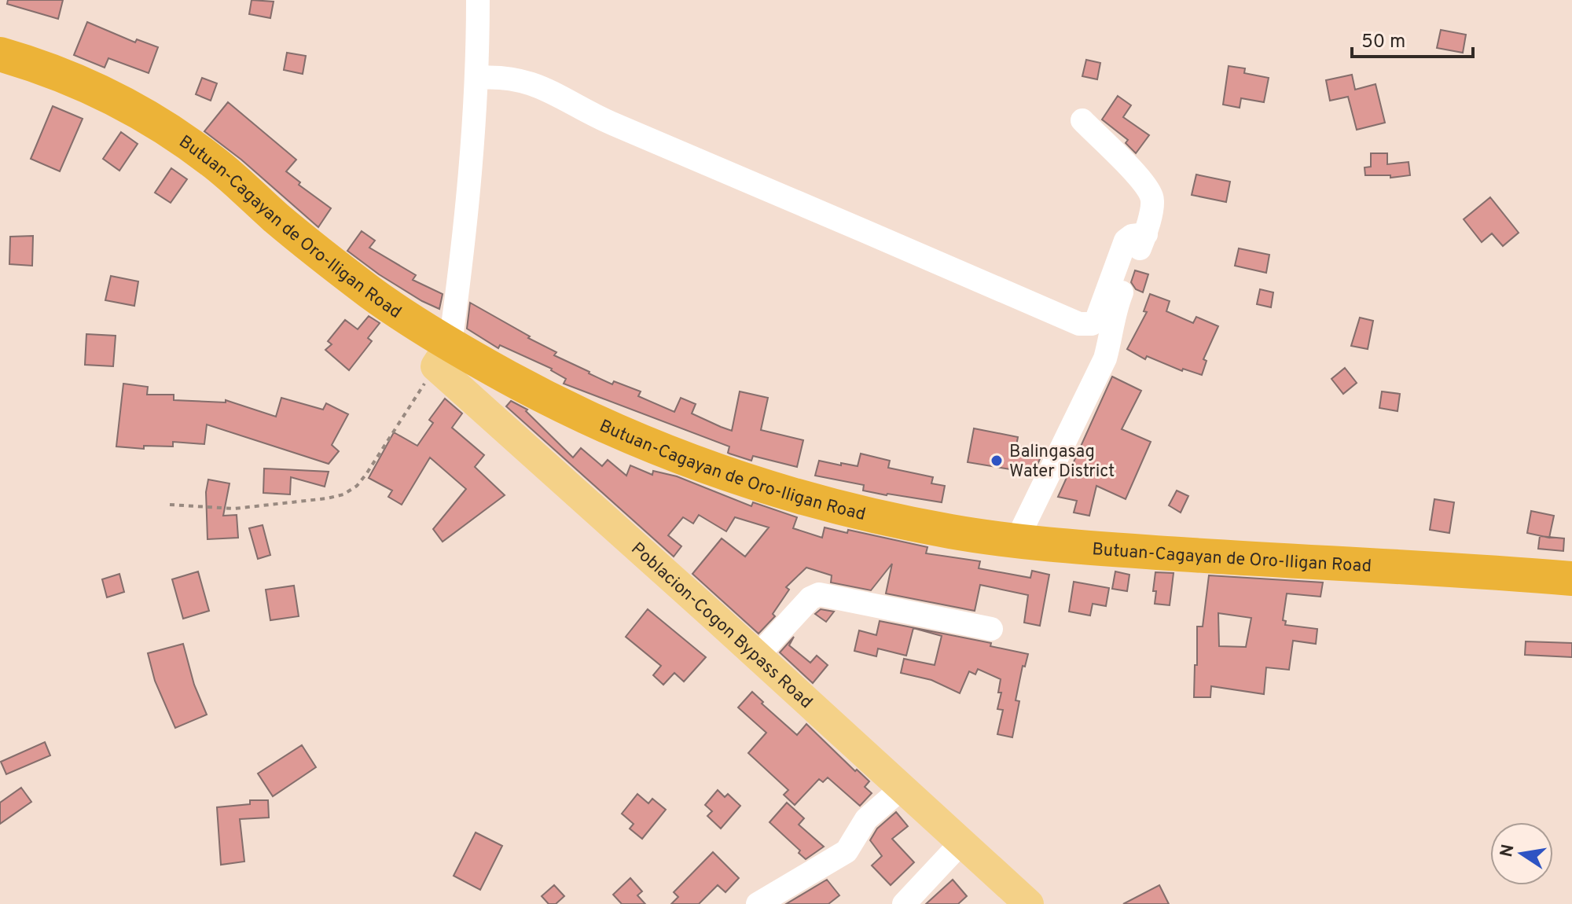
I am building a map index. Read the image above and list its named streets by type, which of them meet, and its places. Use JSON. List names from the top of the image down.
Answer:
{
  "streets": {
    "highway": ["Butuan-Cagayan de Oro-Iligan Road"],
    "main road": ["Poblacion-Cogon Bypass Road"]
  },
  "crossings": [
    ["Butuan-Cagayan de Oro-Iligan Road", "Poblacion-Cogon Bypass Road"]
  ],
  "places": ["Balingasag Water District"],
  "scale_bar": "50 m",
  "north": "left"
}
